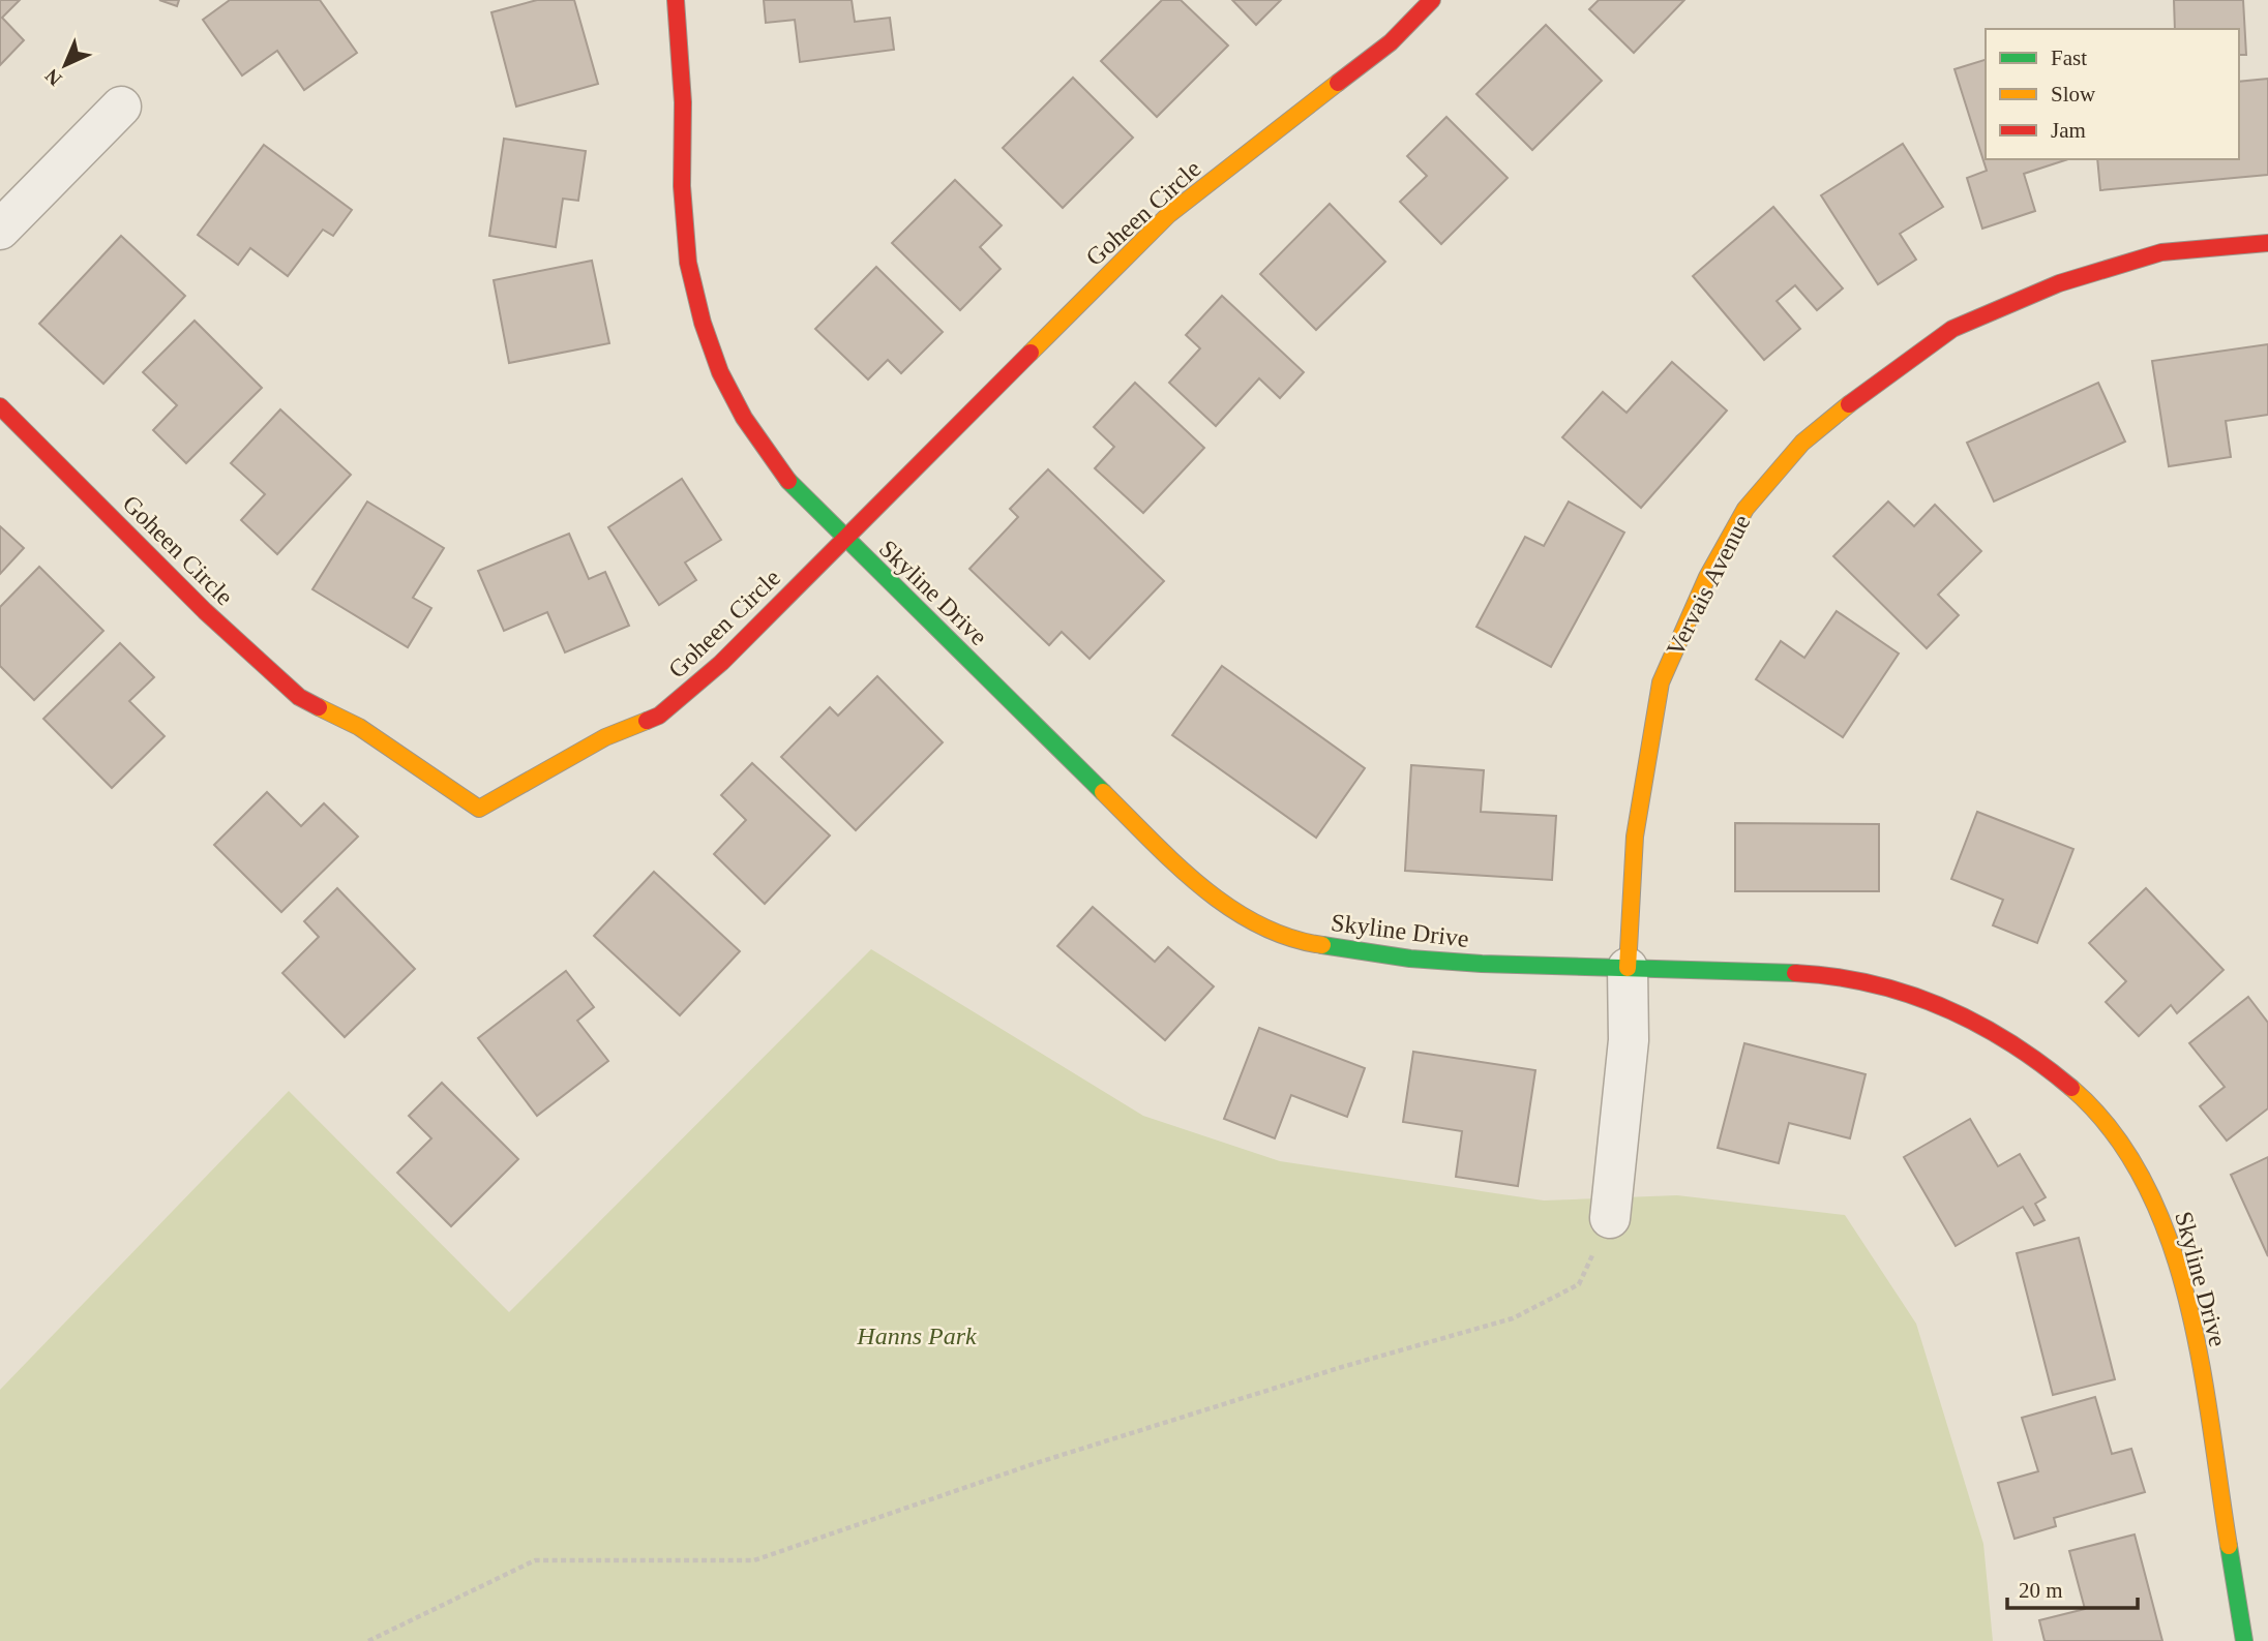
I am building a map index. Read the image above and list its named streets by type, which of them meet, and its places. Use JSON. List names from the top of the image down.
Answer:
{
  "streets": {
    "street": ["Goheen Circle", "Vervais Avenue", "Skyline Drive"]
  },
  "crossings": [
    ["Goheen Circle", "Skyline Drive"],
    ["Vervais Avenue", "Skyline Drive"]
  ],
  "parks": ["Hanns Park"],
  "legend": ["Fast", "Slow", "Jam"],
  "scale_bar": "20 m",
  "north": "bottom left"
}
